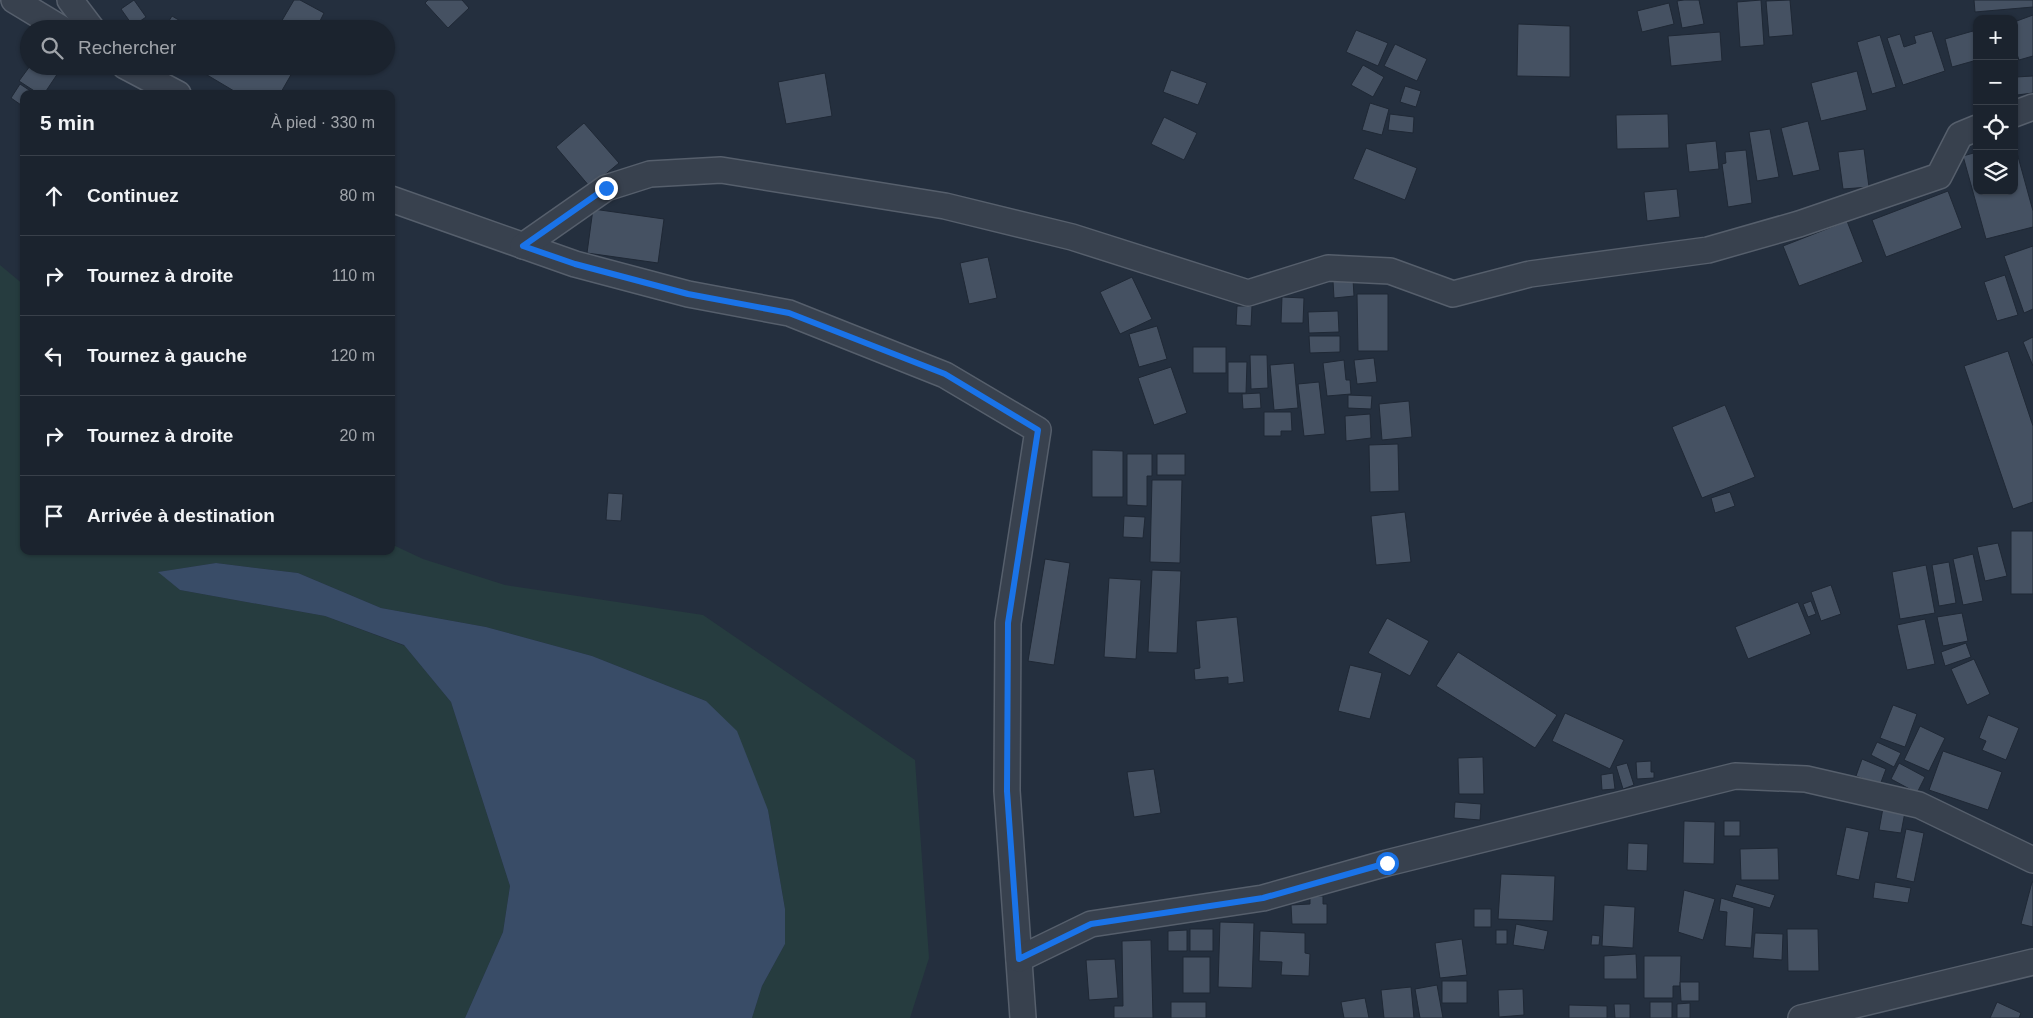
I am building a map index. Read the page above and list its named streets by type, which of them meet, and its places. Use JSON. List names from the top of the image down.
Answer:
{
  "page": {
    "map_buttons": ["+", "−"],
    "search": "Rechercher",
    "heading": ["5 min", "À pied · 330 m"],
    "list": [
      ["Continuez", "80 m"],
      ["Tournez à droite", "110 m"],
      ["Tournez à gauche", "120 m"],
      ["Tournez à droite", "20 m"],
      "Arrivée à destination"
    ]
  }
}
